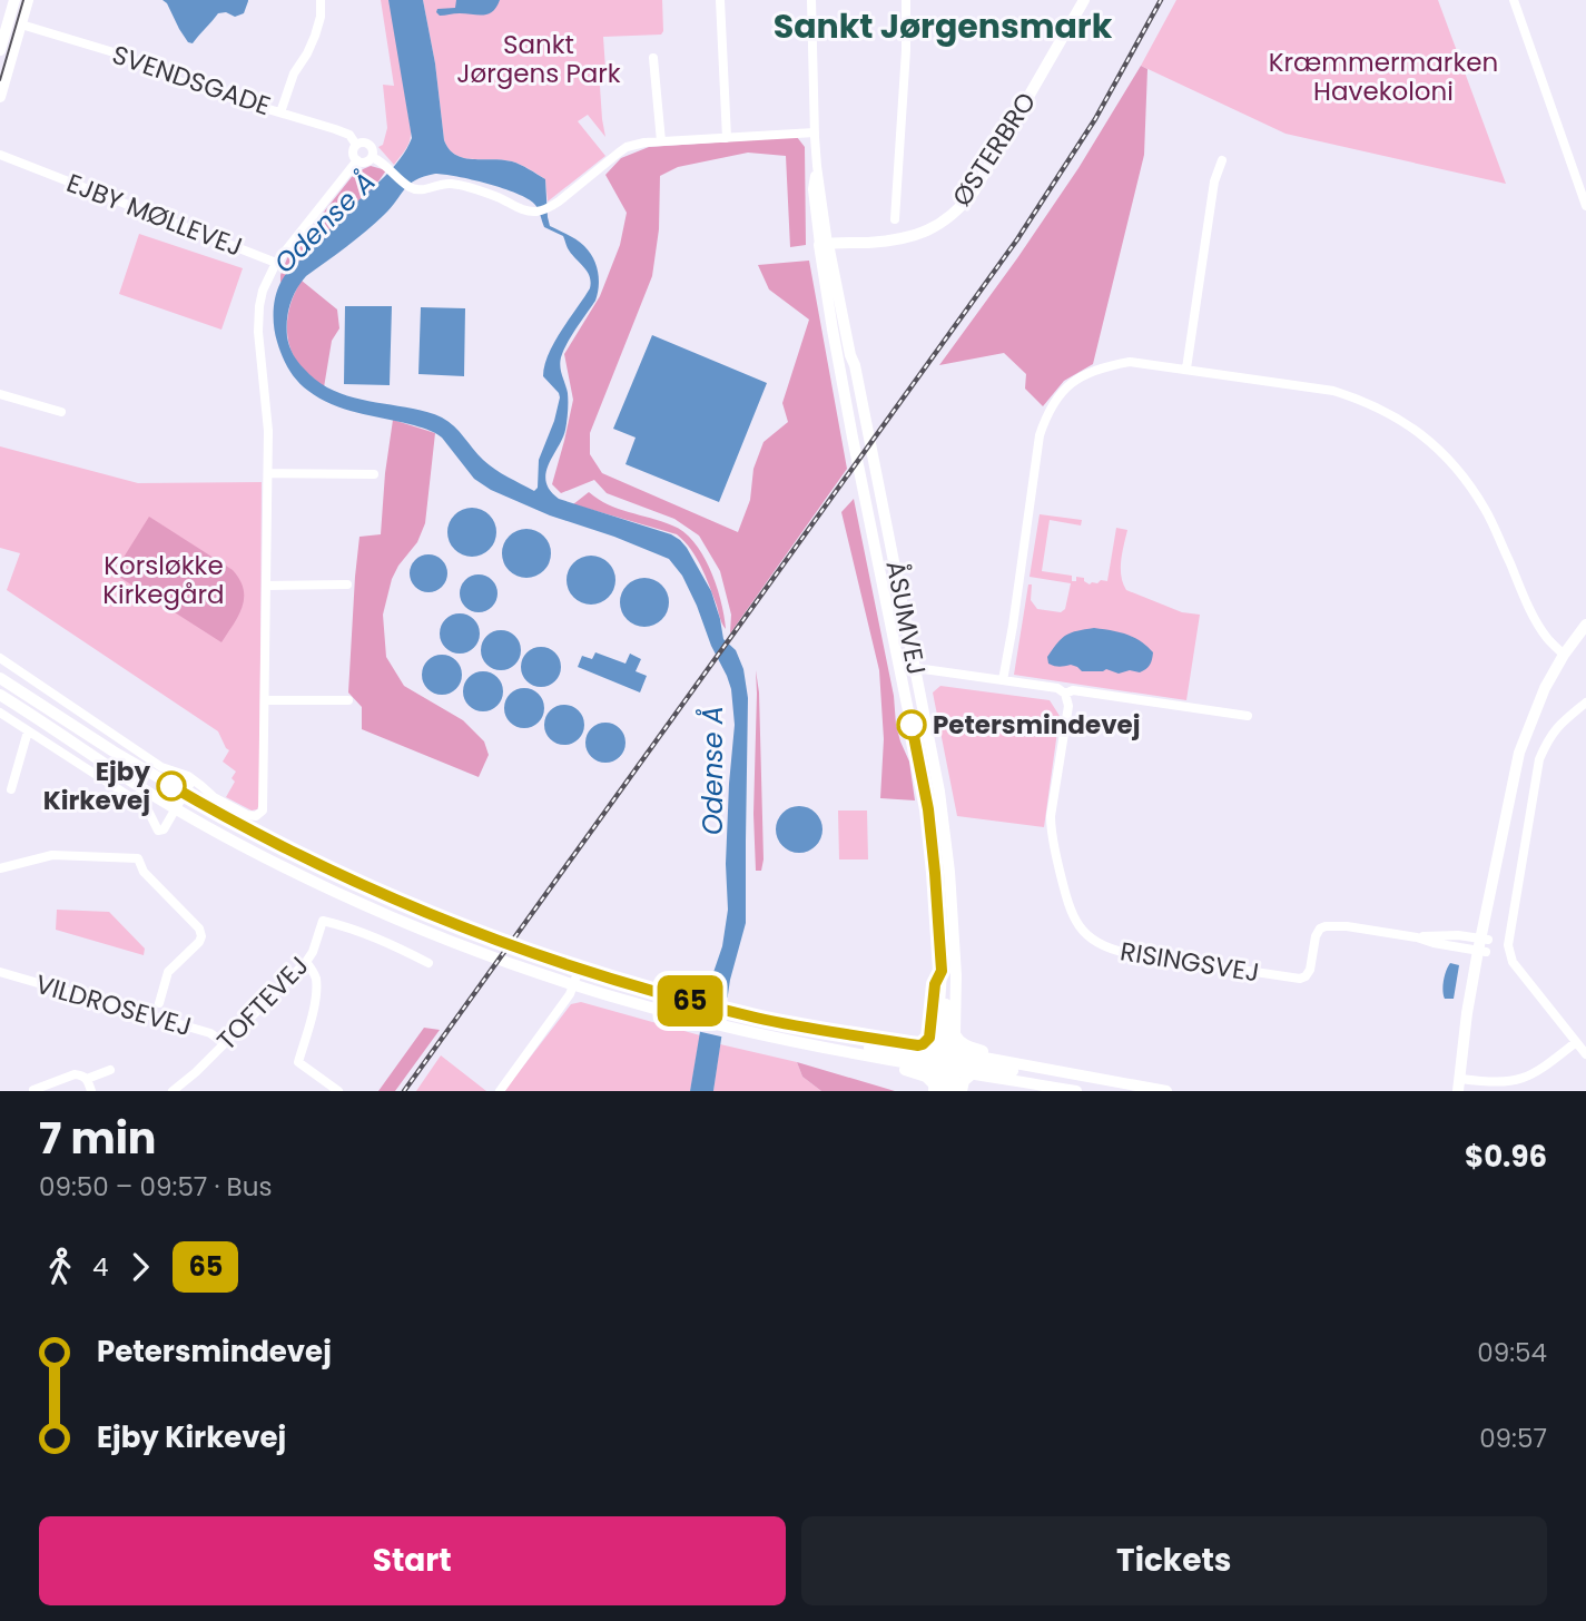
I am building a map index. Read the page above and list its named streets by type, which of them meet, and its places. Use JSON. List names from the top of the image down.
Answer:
{
  "streets": {
    "street": [
      "SVENDSGADE",
      "ØSTERBRO",
      "EJBY MØLLEVEJ",
      "ÅSUMVEJ",
      "RISINGSVEJ",
      "TOFTEVEJ",
      "VILDROSEVEJ"
    ]
  },
  "crossings": [
    ["SVENDSGADE", "EJBY MØLLEVEJ"],
    ["ØSTERBRO", "ÅSUMVEJ"],
    ["TOFTEVEJ", "VILDROSEVEJ"]
  ],
  "districts": ["Sankt Jørgensmark"],
  "water": ["Odense Å"],
  "parks": ["Sankt Jørgens Park", "Kræmmermarken Havekoloni", "Korsløkke Kirkegård"],
  "places": ["Petersmindevej", "Ejby Kirkevej"],
  "lines": ["bus line 65"],
  "page": {
    "on_map": "65",
    "heading": ["7 min", "09:50 – 09:57 · Bus", "$0.96"],
    "legs": ["4", "65"],
    "list": [
      {
        "name": "Petersmindevej",
        "value": "09:54"
      },
      {
        "name": "Ejby Kirkevej",
        "value": "09:57"
      }
    ],
    "buttons": ["Start", "Tickets"]
  }
}
